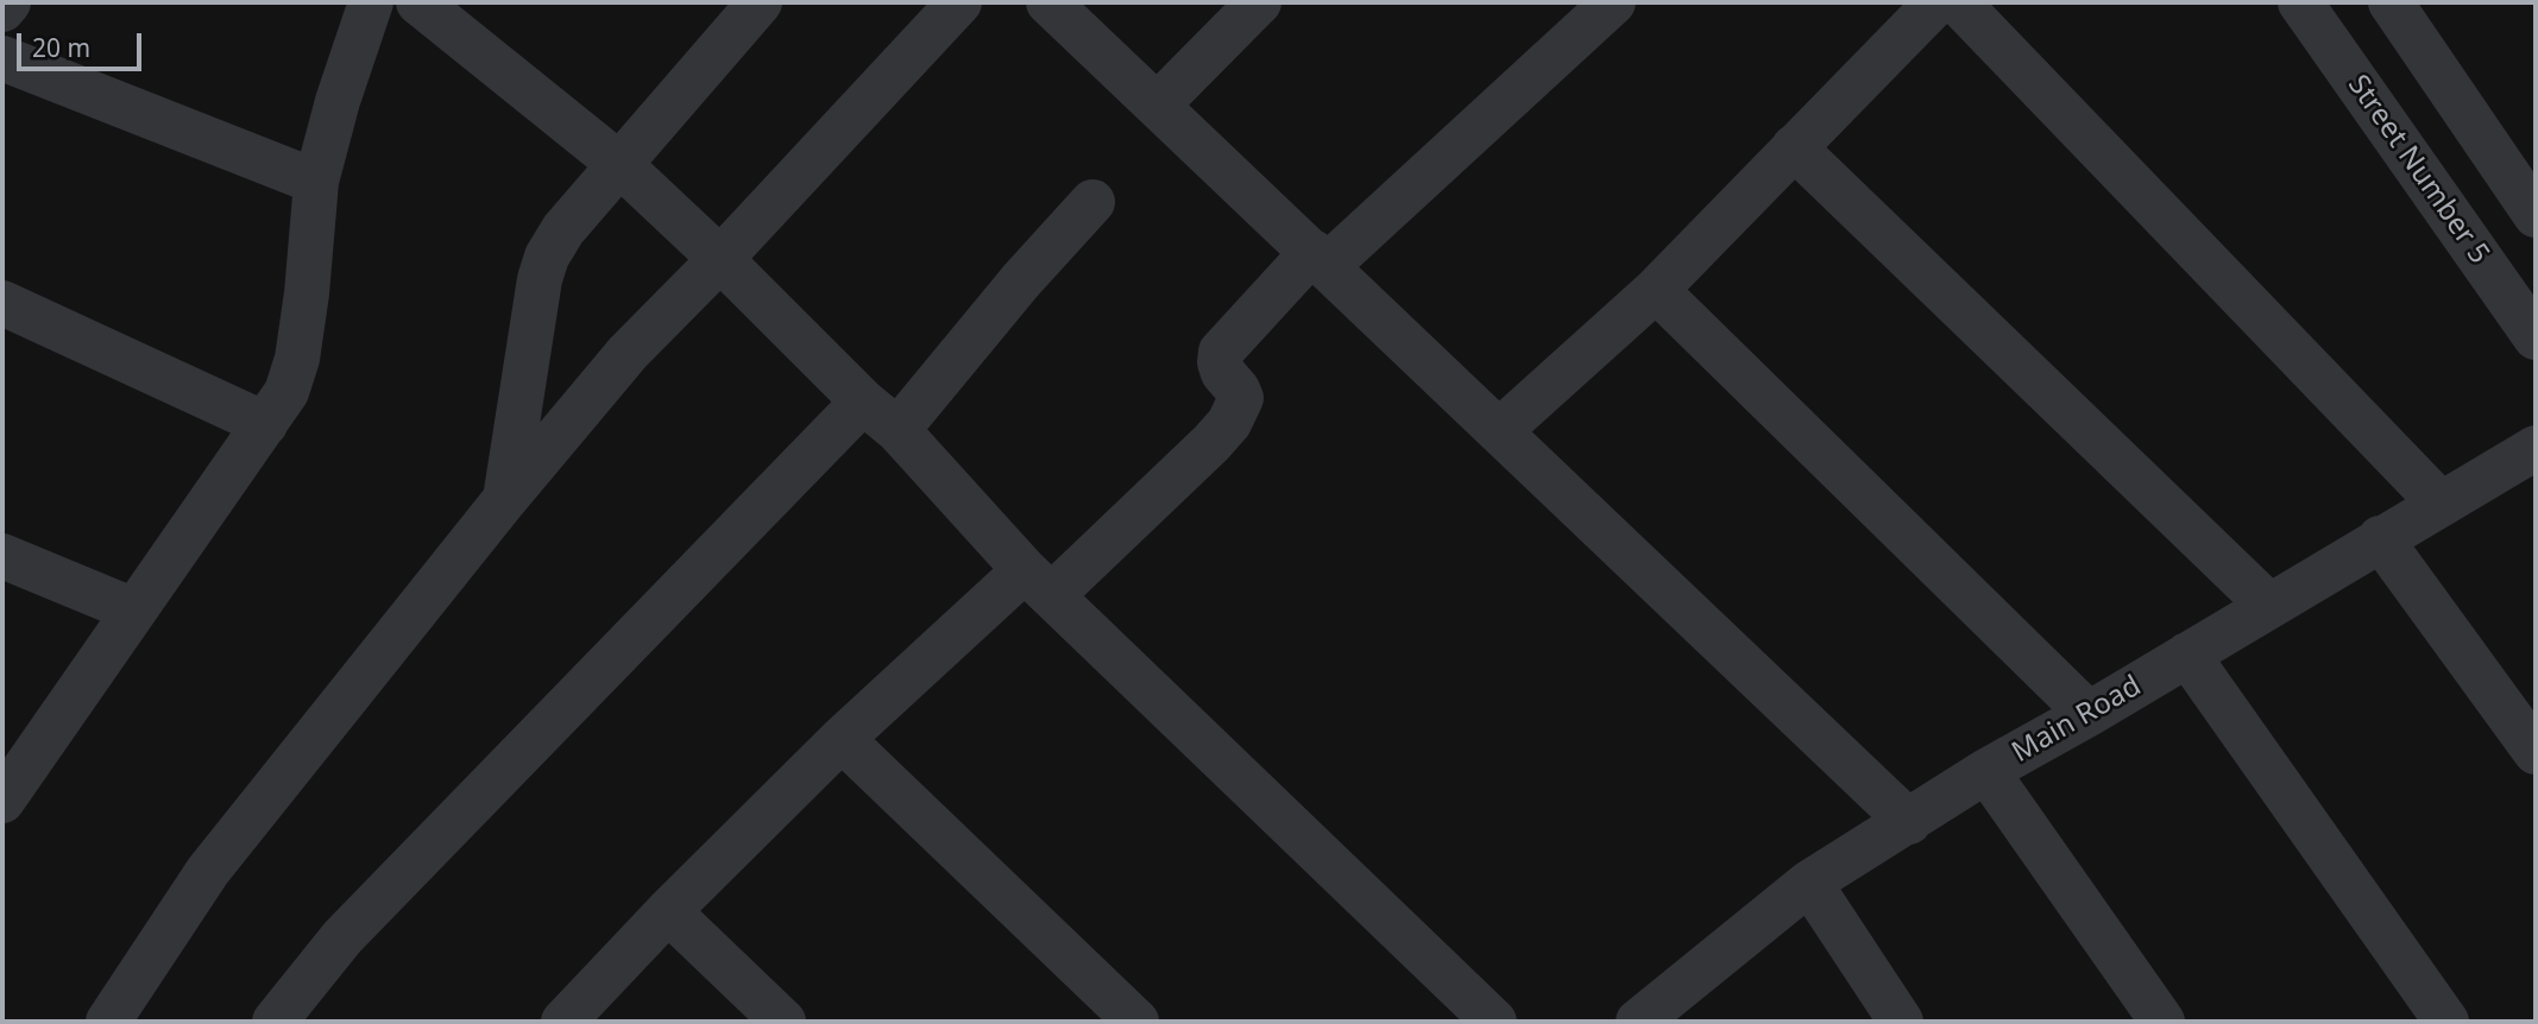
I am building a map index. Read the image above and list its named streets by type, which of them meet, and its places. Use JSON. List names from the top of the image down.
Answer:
{
  "streets": {
    "street": ["Street Number 5", "Main Road"]
  },
  "scale_bar": "20 m"
}
